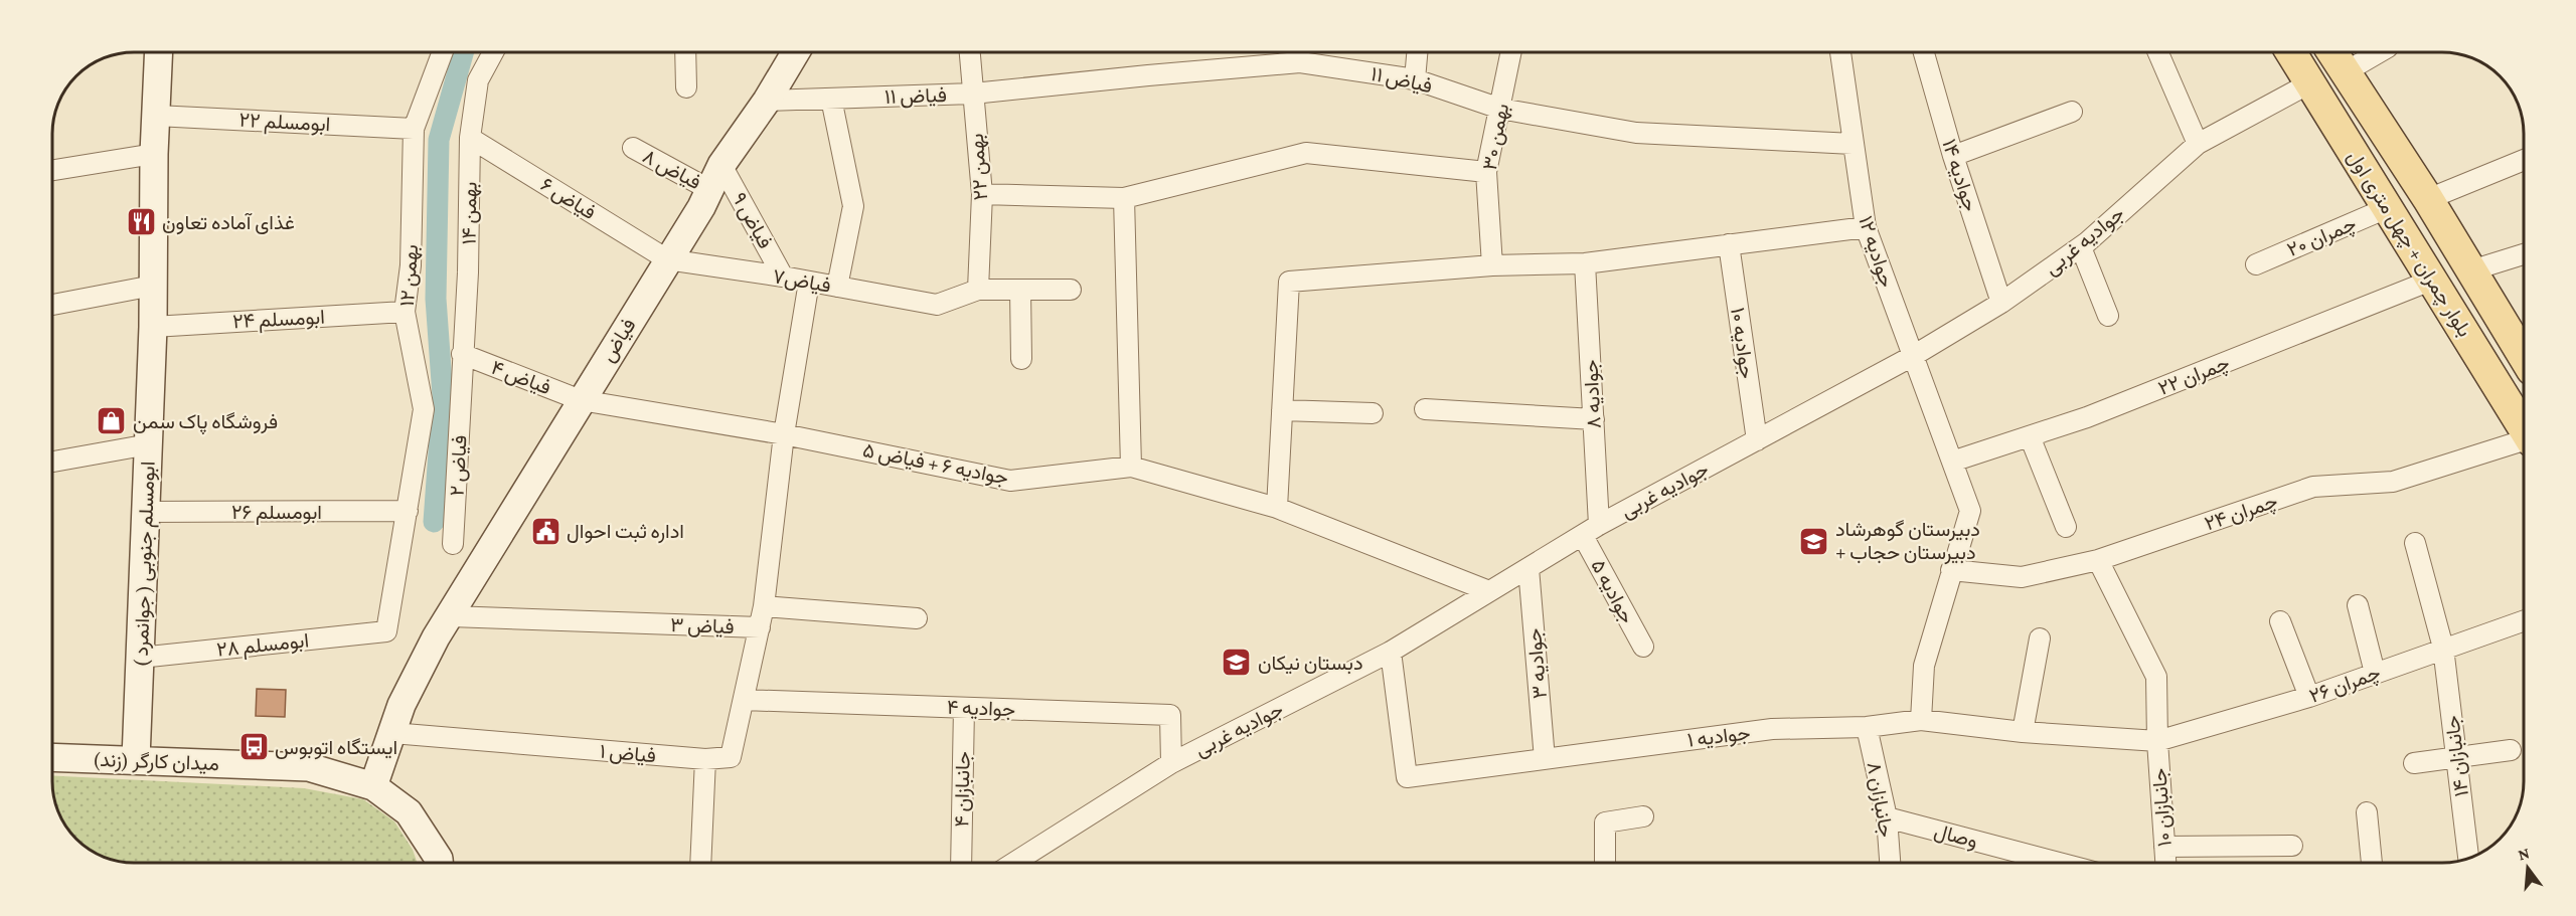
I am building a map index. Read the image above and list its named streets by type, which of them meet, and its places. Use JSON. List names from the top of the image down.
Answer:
{
  "streets": {
    "main road": [
      "بلوار چمران + چهل متری اول",
      "فیاض",
      "ابومسلم جنوبی ( جوانمرد )",
      "میدان کارگر (زند)"
    ],
    "street": [
      "فیاض ۱۱",
      "ابومسلم ۲۲",
      "بهمن ۳۰",
      "بهمن ۲۲",
      "فیاض ۸",
      "جوادیه ۱۴",
      "فیاض ۶",
      "بهمن ۱۴",
      "فیاض ۹",
      "چمران ۲۰",
      "جوادیه غربی",
      "جوادیه ۱۲",
      "بهمن ۱۲",
      "فیاض۷",
      "ابومسلم ۲۴",
      "جوادیه ۱۰",
      "چمران ۲۲",
      "فیاض ۴",
      "جوادیه ۸",
      "جوادیه ۶ + فیاض ۵",
      "فیاض ۲",
      "ابومسلم ۲۶",
      "چمران ۲۴",
      "جوادیه ۵",
      "فیاض ۳",
      "ابومسلم ۲۸",
      "جوادیه ۳",
      "چمران ۲۶",
      "جوادیه ۴",
      "جوادیه ۱",
      "فیاض ۱",
      "جانبازان ۱۴",
      "جانبازان ۴",
      "جانبازان ۸",
      "جانبازان ۱۰",
      "وصال"
    ]
  },
  "crossings": [
    ["فیاض ۱۱", "بهمن ۳۰"],
    ["فیاض ۱۱", "بهمن ۲۲"],
    ["فیاض ۱۱", "جوادیه ۱۲"],
    ["فیاض ۱۱", "فیاض"],
    ["ابومسلم ۲۲", "بهمن ۱۲"],
    ["ابومسلم ۲۲", "ابومسلم جنوبی ( جوانمرد )"],
    ["بهمن ۲۲", "فیاض۷"],
    ["فیاض ۸", "فیاض"],
    ["جوادیه ۱۴", "جوادیه غربی"],
    ["فیاض ۶", "بهمن ۱۴"],
    ["فیاض ۶", "فیاض۷"],
    ["فیاض ۶", "فیاض"],
    ["بهمن ۱۴", "فیاض ۴"],
    ["بهمن ۱۴", "فیاض ۲"],
    ["فیاض ۹", "فیاض۷"],
    ["فیاض ۹", "فیاض"],
    ["چمران ۲۰", "بلوار چمران + چهل متری اول"],
    ["جوادیه غربی", "بلوار چمران + چهل متری اول"],
    ["جوادیه غربی", "جوادیه ۱۲"],
    ["جوادیه غربی", "جوادیه ۱۰"],
    ["جوادیه غربی", "جوادیه ۸"],
    ["جوادیه غربی", "جوادیه ۶ + فیاض ۵"],
    ["جوادیه غربی", "جوادیه ۵"],
    ["جوادیه غربی", "جوادیه ۳"],
    ["جوادیه غربی", "جوادیه ۴"],
    ["جوادیه غربی", "جوادیه ۱"],
    ["بلوار چمران + چهل متری اول", "چمران ۲۲"],
    ["جوادیه ۱۲", "چمران ۲۲"],
    ["جوادیه ۱۲", "چمران ۲۴"],
    ["جوادیه ۱۲", "جوادیه ۱"],
    ["بهمن ۱۲", "ابومسلم ۲۴"],
    ["بهمن ۱۲", "ابومسلم ۲۶"],
    ["بهمن ۱۲", "ابومسلم ۲۸"],
    ["فیاض۷", "فیاض"],
    ["فیاض۷", "فیاض ۳"],
    ["ابومسلم ۲۴", "ابومسلم جنوبی ( جوانمرد )"],
    ["فیاض", "فیاض ۴"],
    ["فیاض", "جوادیه ۶ + فیاض ۵"],
    ["فیاض", "فیاض ۳"],
    ["فیاض", "فیاض ۱"],
    ["فیاض", "میدان کارگر (زند)"],
    ["فیاض ۴", "جوادیه ۶ + فیاض ۵"],
    ["جوادیه ۸", "جوادیه ۵"],
    ["جوادیه ۶ + فیاض ۵", "فیاض ۳"],
    ["ابومسلم ۲۶", "ابومسلم جنوبی ( جوانمرد )"],
    ["چمران ۲۴", "جانبازان ۱۰"],
    ["ابومسلم جنوبی ( جوانمرد )", "ابومسلم ۲۸"],
    ["ابومسلم جنوبی ( جوانمرد )", "میدان کارگر (زند)"],
    ["فیاض ۳", "فیاض ۱"],
    ["جوادیه ۳", "جوادیه ۱"],
    ["چمران ۲۶", "جوادیه ۱"],
    ["چمران ۲۶", "جانبازان ۱۴"],
    ["چمران ۲۶", "جانبازان ۱۰"],
    ["جوادیه ۴", "فیاض ۱"],
    ["جوادیه ۴", "جانبازان ۴"],
    ["جوادیه ۱", "جانبازان ۸"],
    ["جوادیه ۱", "جانبازان ۱۰"],
    ["جانبازان ۸", "وصال"]
  ],
  "places": {
    "restaurant": ["غذای آماده تعاون"],
    "shop": ["فروشگاه پاک سمن"],
    "public building": ["اداره ثبت احوال"],
    "school or university": ["دبیرستان گوهرشاد + دبیرستان حجاب", "دبستان نیکان"],
    "bus stop": ["ایستگاه اتوبوس"]
  },
  "north": "top"
}
